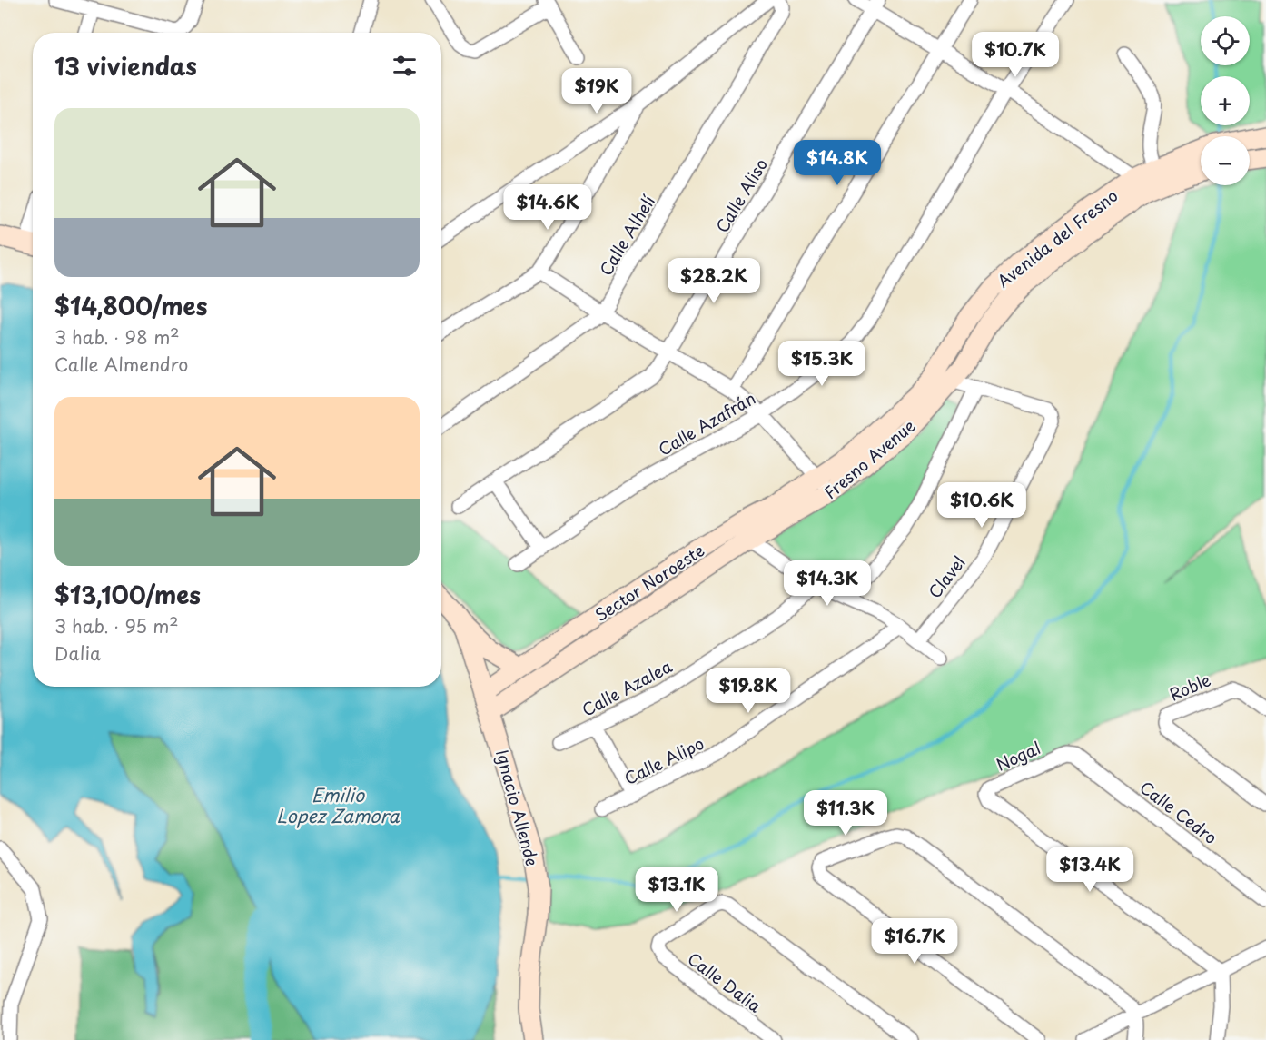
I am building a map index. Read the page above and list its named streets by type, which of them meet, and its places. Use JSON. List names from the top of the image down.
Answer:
{
  "streets": {
    "street": [
      "Calle Aliso",
      "Calle Alhelí",
      "Avenida del Fresno",
      "Calle Azafrán",
      "Fresno Avenue",
      "Clavel",
      "Sector Noroeste",
      "Roble",
      "Calle Azalea",
      "Nogal",
      "Calle Alipo",
      "Ignacio Allende",
      "Calle Cedro",
      "Calle Dalia"
    ]
  },
  "crossings": [
    ["Avenida del Fresno", "Fresno Avenue"],
    ["Avenida del Fresno", "Sector Noroeste"],
    ["Fresno Avenue", "Sector Noroeste"],
    ["Fresno Avenue", "Ignacio Allende"],
    ["Sector Noroeste", "Ignacio Allende"],
    ["Nogal", "Calle Cedro"]
  ],
  "water": ["Emilio Lopez Zamora"],
  "page": {
    "map_buttons": ["+", "−"],
    "price": [
      "$10.7K",
      "$19K",
      "$14.8K",
      "$14.6K",
      "$28.2K",
      "$15.3K",
      "$10.6K",
      "$14.3K",
      "$19.8K",
      "$11.3K",
      "$13.4K",
      "$13.1K",
      "$16.7K"
    ],
    "heading": "13 viviendas",
    "list": [
      {
        "name": "$14,800/mes",
        "note": "3 hab. · 98 m² · Calle Almendro"
      },
      {
        "name": "$13,100/mes",
        "note": "3 hab. · 95 m² · Dalia"
      }
    ]
  }
}
